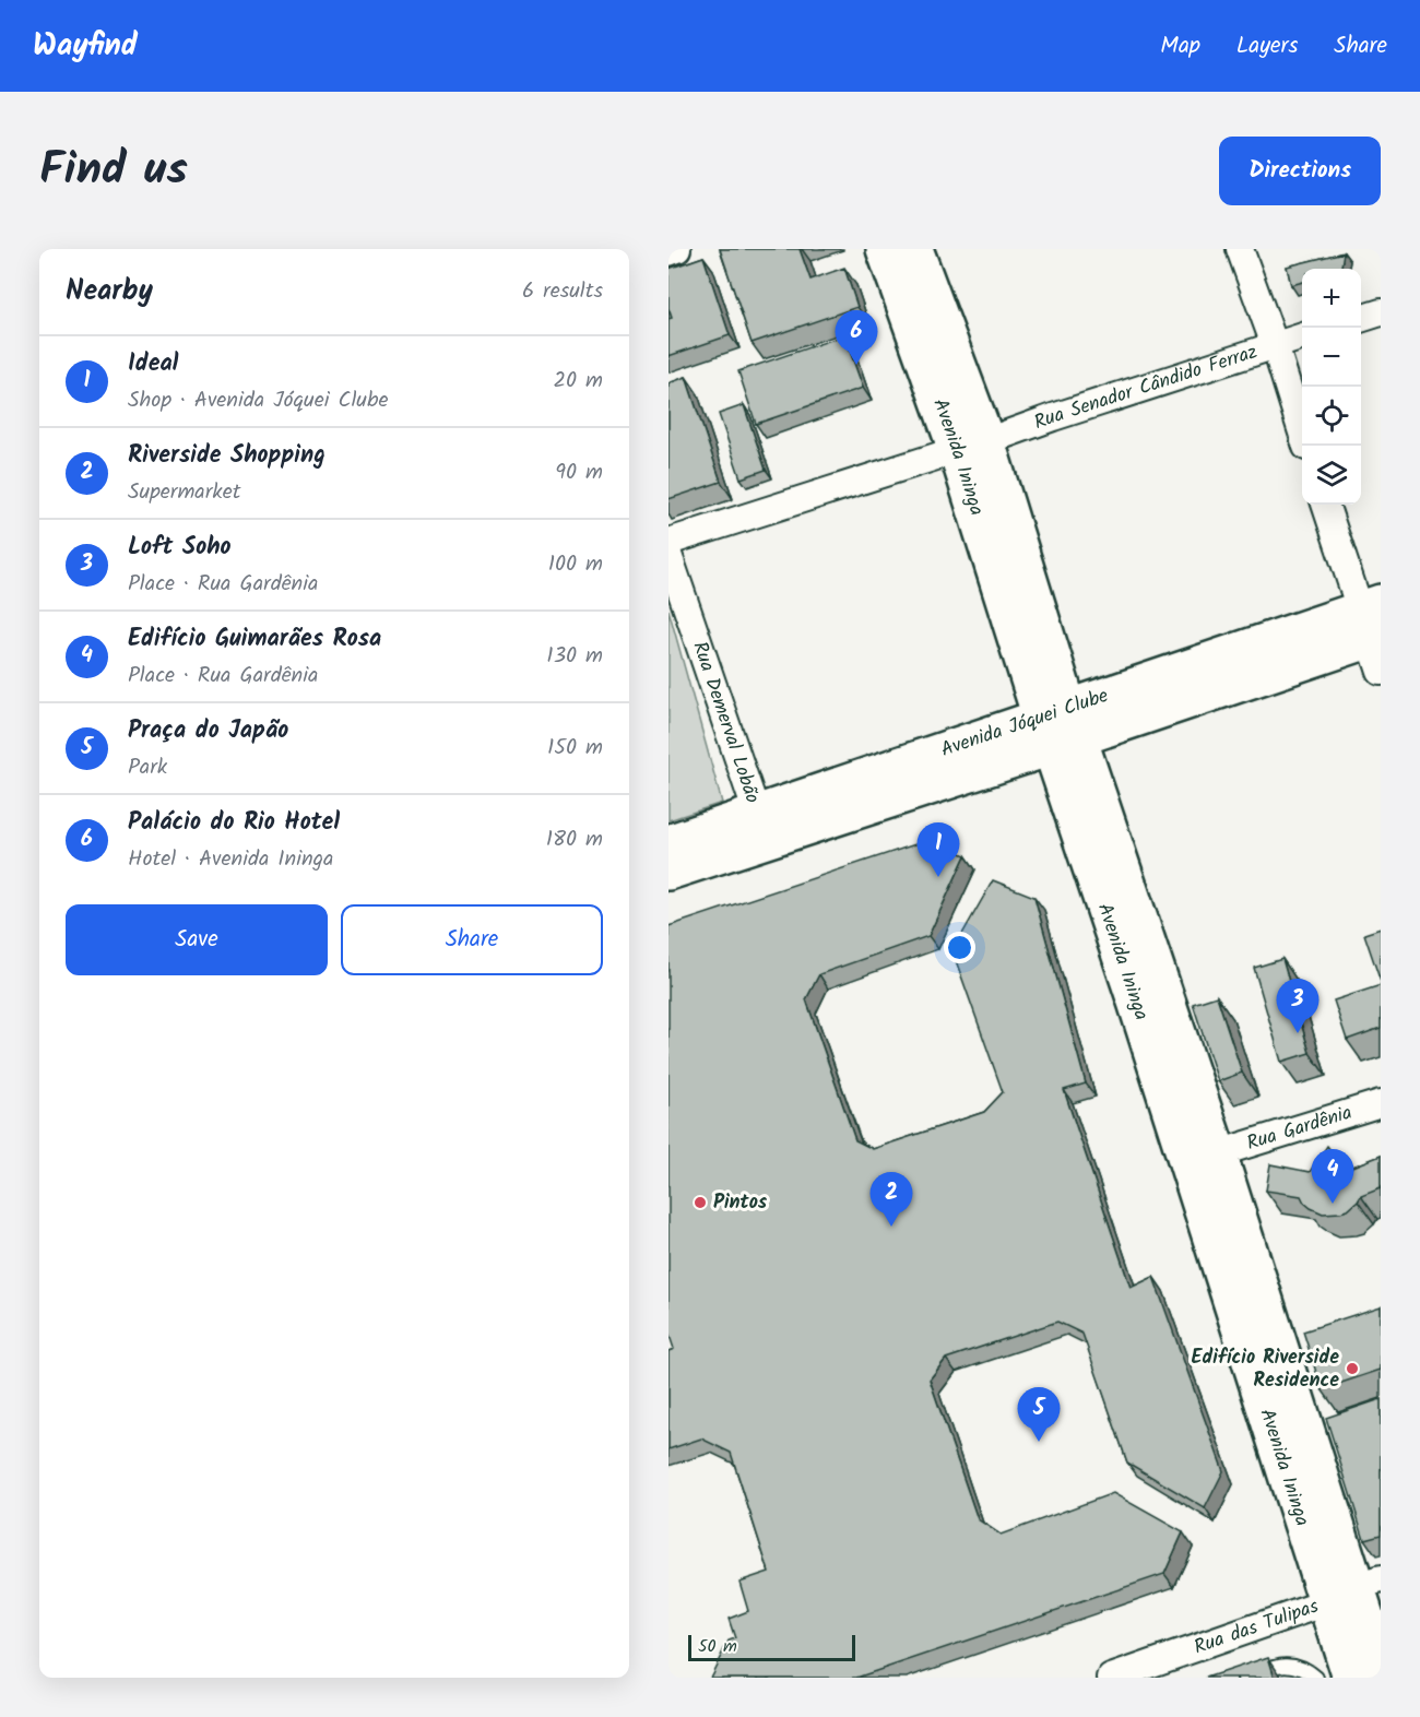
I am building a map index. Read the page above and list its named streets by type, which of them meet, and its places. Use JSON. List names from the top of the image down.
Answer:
{
  "streets": {
    "main road": ["Avenida Ininga", "Avenida Jóquei Clube"],
    "street": [
      "Rua Senador Cândido Ferraz",
      "Rua Demerval Lobão",
      "Rua Gardênia",
      "Rua das Tulipas"
    ]
  },
  "crossings": [
    ["Rua Senador Cândido Ferraz", "Avenida Ininga"],
    ["Avenida Ininga", "Avenida Jóquei Clube"],
    ["Avenida Ininga", "Rua Gardênia"],
    ["Avenida Ininga", "Rua das Tulipas"],
    ["Rua Demerval Lobão", "Avenida Jóquei Clube"]
  ],
  "places": ["Pintos", "Edifício Riverside Residence"],
  "scale_bar": "50 m",
  "page": {
    "header": "Wayfind",
    "nav": ["Map", "Layers", "Share"],
    "title": "Find us",
    "buttons": [
      "Directions",
      ["Save", "Share"]
    ],
    "heading": ["Nearby", "6 results"],
    "map_buttons": ["+", "−"],
    "pins": [
      "6",
      "1",
      "3",
      "4",
      "2",
      "5"
    ],
    "list": [
      {
        "mark": "1",
        "name": "Ideal",
        "note": "Shop · Avenida Jóquei Clube",
        "value": "20 m"
      },
      {
        "mark": "2",
        "name": "Riverside Shopping",
        "note": "Supermarket",
        "value": "90 m"
      },
      {
        "mark": "3",
        "name": "Loft Soho",
        "note": "Place · Rua Gardênia",
        "value": "100 m"
      },
      {
        "mark": "4",
        "name": "Edifício Guimarães Rosa",
        "note": "Place · Rua Gardênia",
        "value": "130 m"
      },
      {
        "mark": "5",
        "name": "Praça do Japão",
        "note": "Park",
        "value": "150 m"
      },
      {
        "mark": "6",
        "name": "Palácio do Rio Hotel",
        "note": "Hotel · Avenida Ininga",
        "value": "180 m"
      }
    ],
    "scale": "50 m"
  }
}
